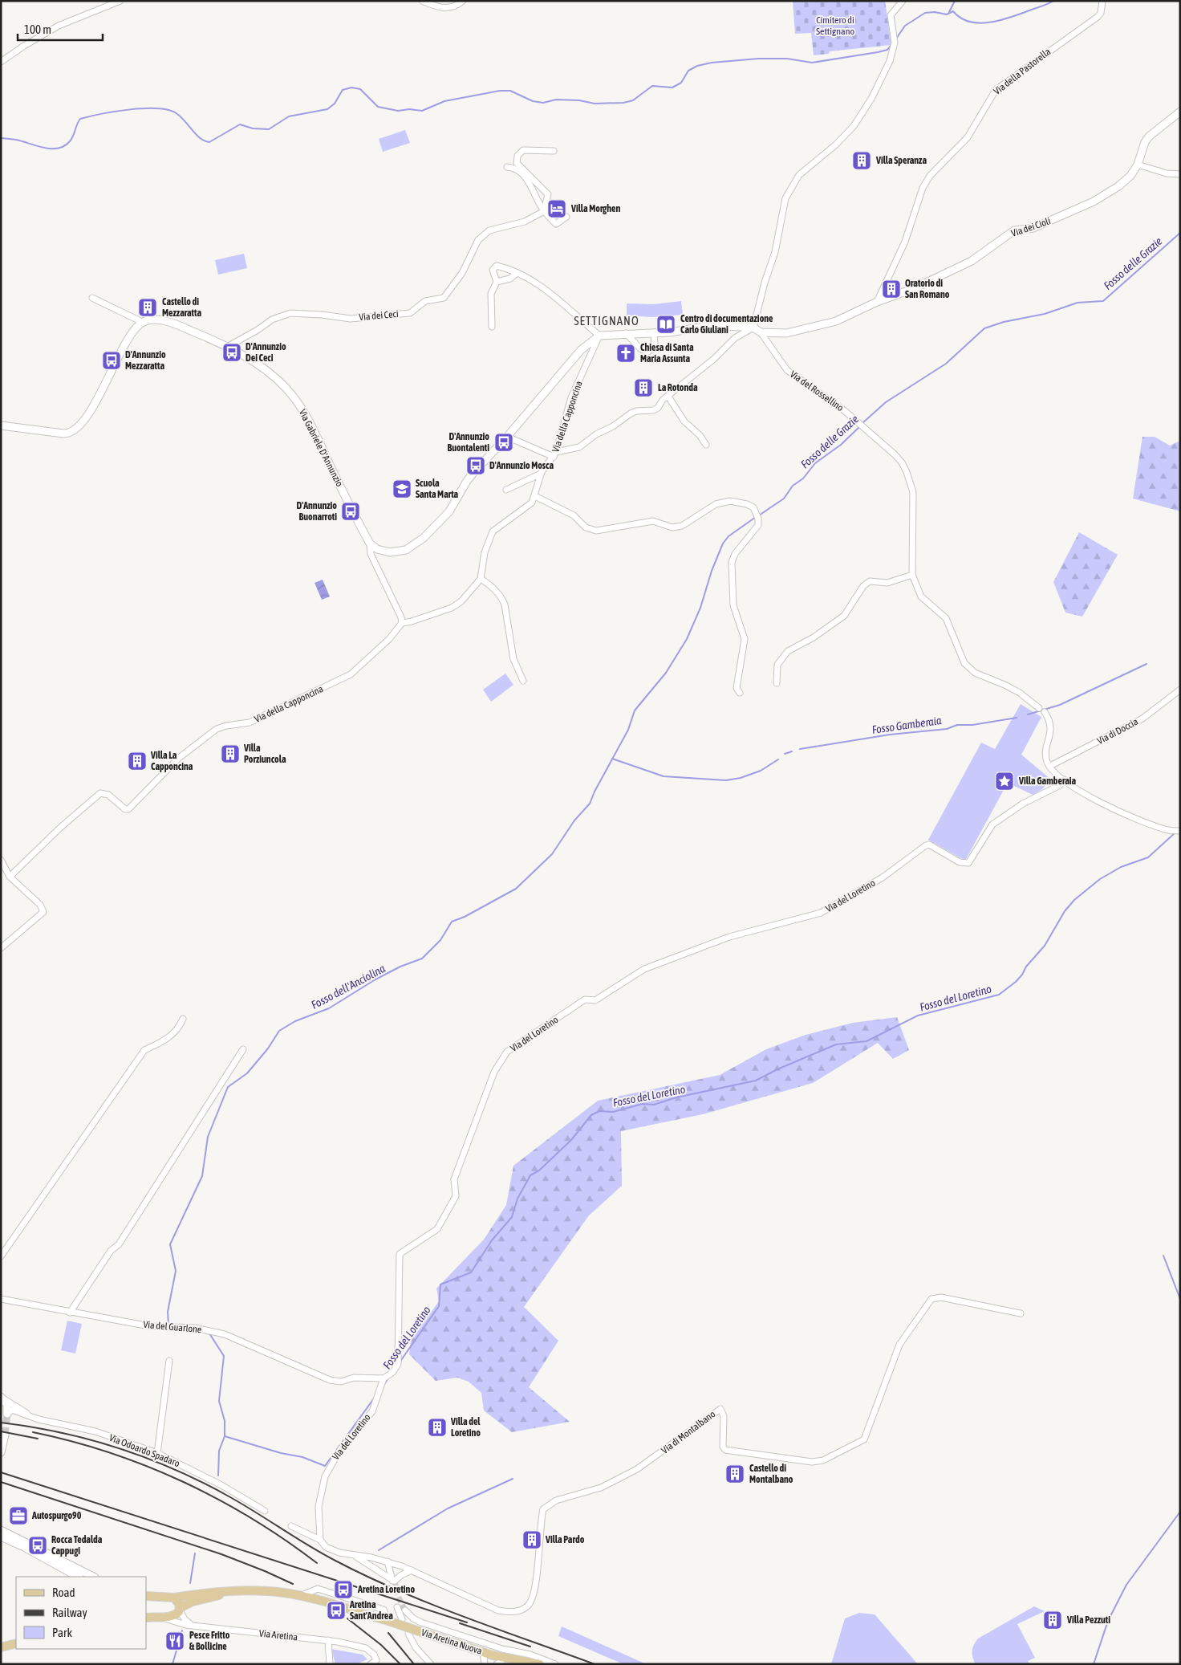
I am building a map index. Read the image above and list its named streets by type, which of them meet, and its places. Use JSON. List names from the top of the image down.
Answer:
{
  "streets": {
    "main road": ["Via Aretina Nuova"],
    "street": [
      "Via della Pastorella",
      "Via dei Cioli",
      "Via dei Ceci",
      "Via del Rossellino",
      "Via della Capponcina",
      "Via Gabriele D'Annunzio",
      "Via di Doccia",
      "Via del Loretino",
      "Via del Guarlone",
      "Via di Montalbano",
      "Via Odoardo Spadaro",
      "Via Aretina"
    ]
  },
  "crossings": [
    ["Via della Pastorella", "Via dei Cioli"],
    ["Via dei Cioli", "Via del Rossellino"],
    ["Via dei Ceci", "Via Gabriele D'Annunzio"],
    ["Via del Rossellino", "Via di Doccia"],
    ["Via del Loretino", "Via del Guarlone"],
    ["Via Aretina", "Via Aretina Nuova"]
  ],
  "districts": ["SETTIGNANO"],
  "water": [
    "Fosso delle Grazie",
    "Fosso Gamberaia",
    "Fosso dell'Anciolina",
    "Fosso del Loretino"
  ],
  "parks": ["Cimitero di Settignano"],
  "places": {
    "building": [
      "Villa Speranza",
      "Oratorio di San Romano",
      "Castello di Mezzaratta",
      "La Rotonda",
      "Villa Porziuncola",
      "Villa La Capponcina",
      "Villa del Loretino",
      "Castello di Montalbano",
      "Villa Pardo",
      "Villa Pezzuti"
    ],
    "hotel": ["Villa Morghen"],
    "library": ["Centro di documentazione Carlo Giuliani"],
    "bus stop": [
      "D'Annunzio Dei Ceci",
      "D'Annunzio Mezzaratta",
      "D'Annunzio Buontalenti",
      "D'Annunzio Mosca",
      "D'Annunzio Buonarroti",
      "Rocca Tedalda Cappugi",
      "Aretina Loretino",
      "Aretina Sant'Andrea"
    ],
    "church": ["Chiesa di Santa Maria Assunta"],
    "school or university": ["Scuola Santa Marta"],
    "place": ["Villa Gamberaia"],
    "office": ["Autospurgo90"],
    "restaurant": ["Pesce Fritto & Bollicine"]
  },
  "legend": ["Road", "Railway", "Park"],
  "scale_bar": "100 m"
}
